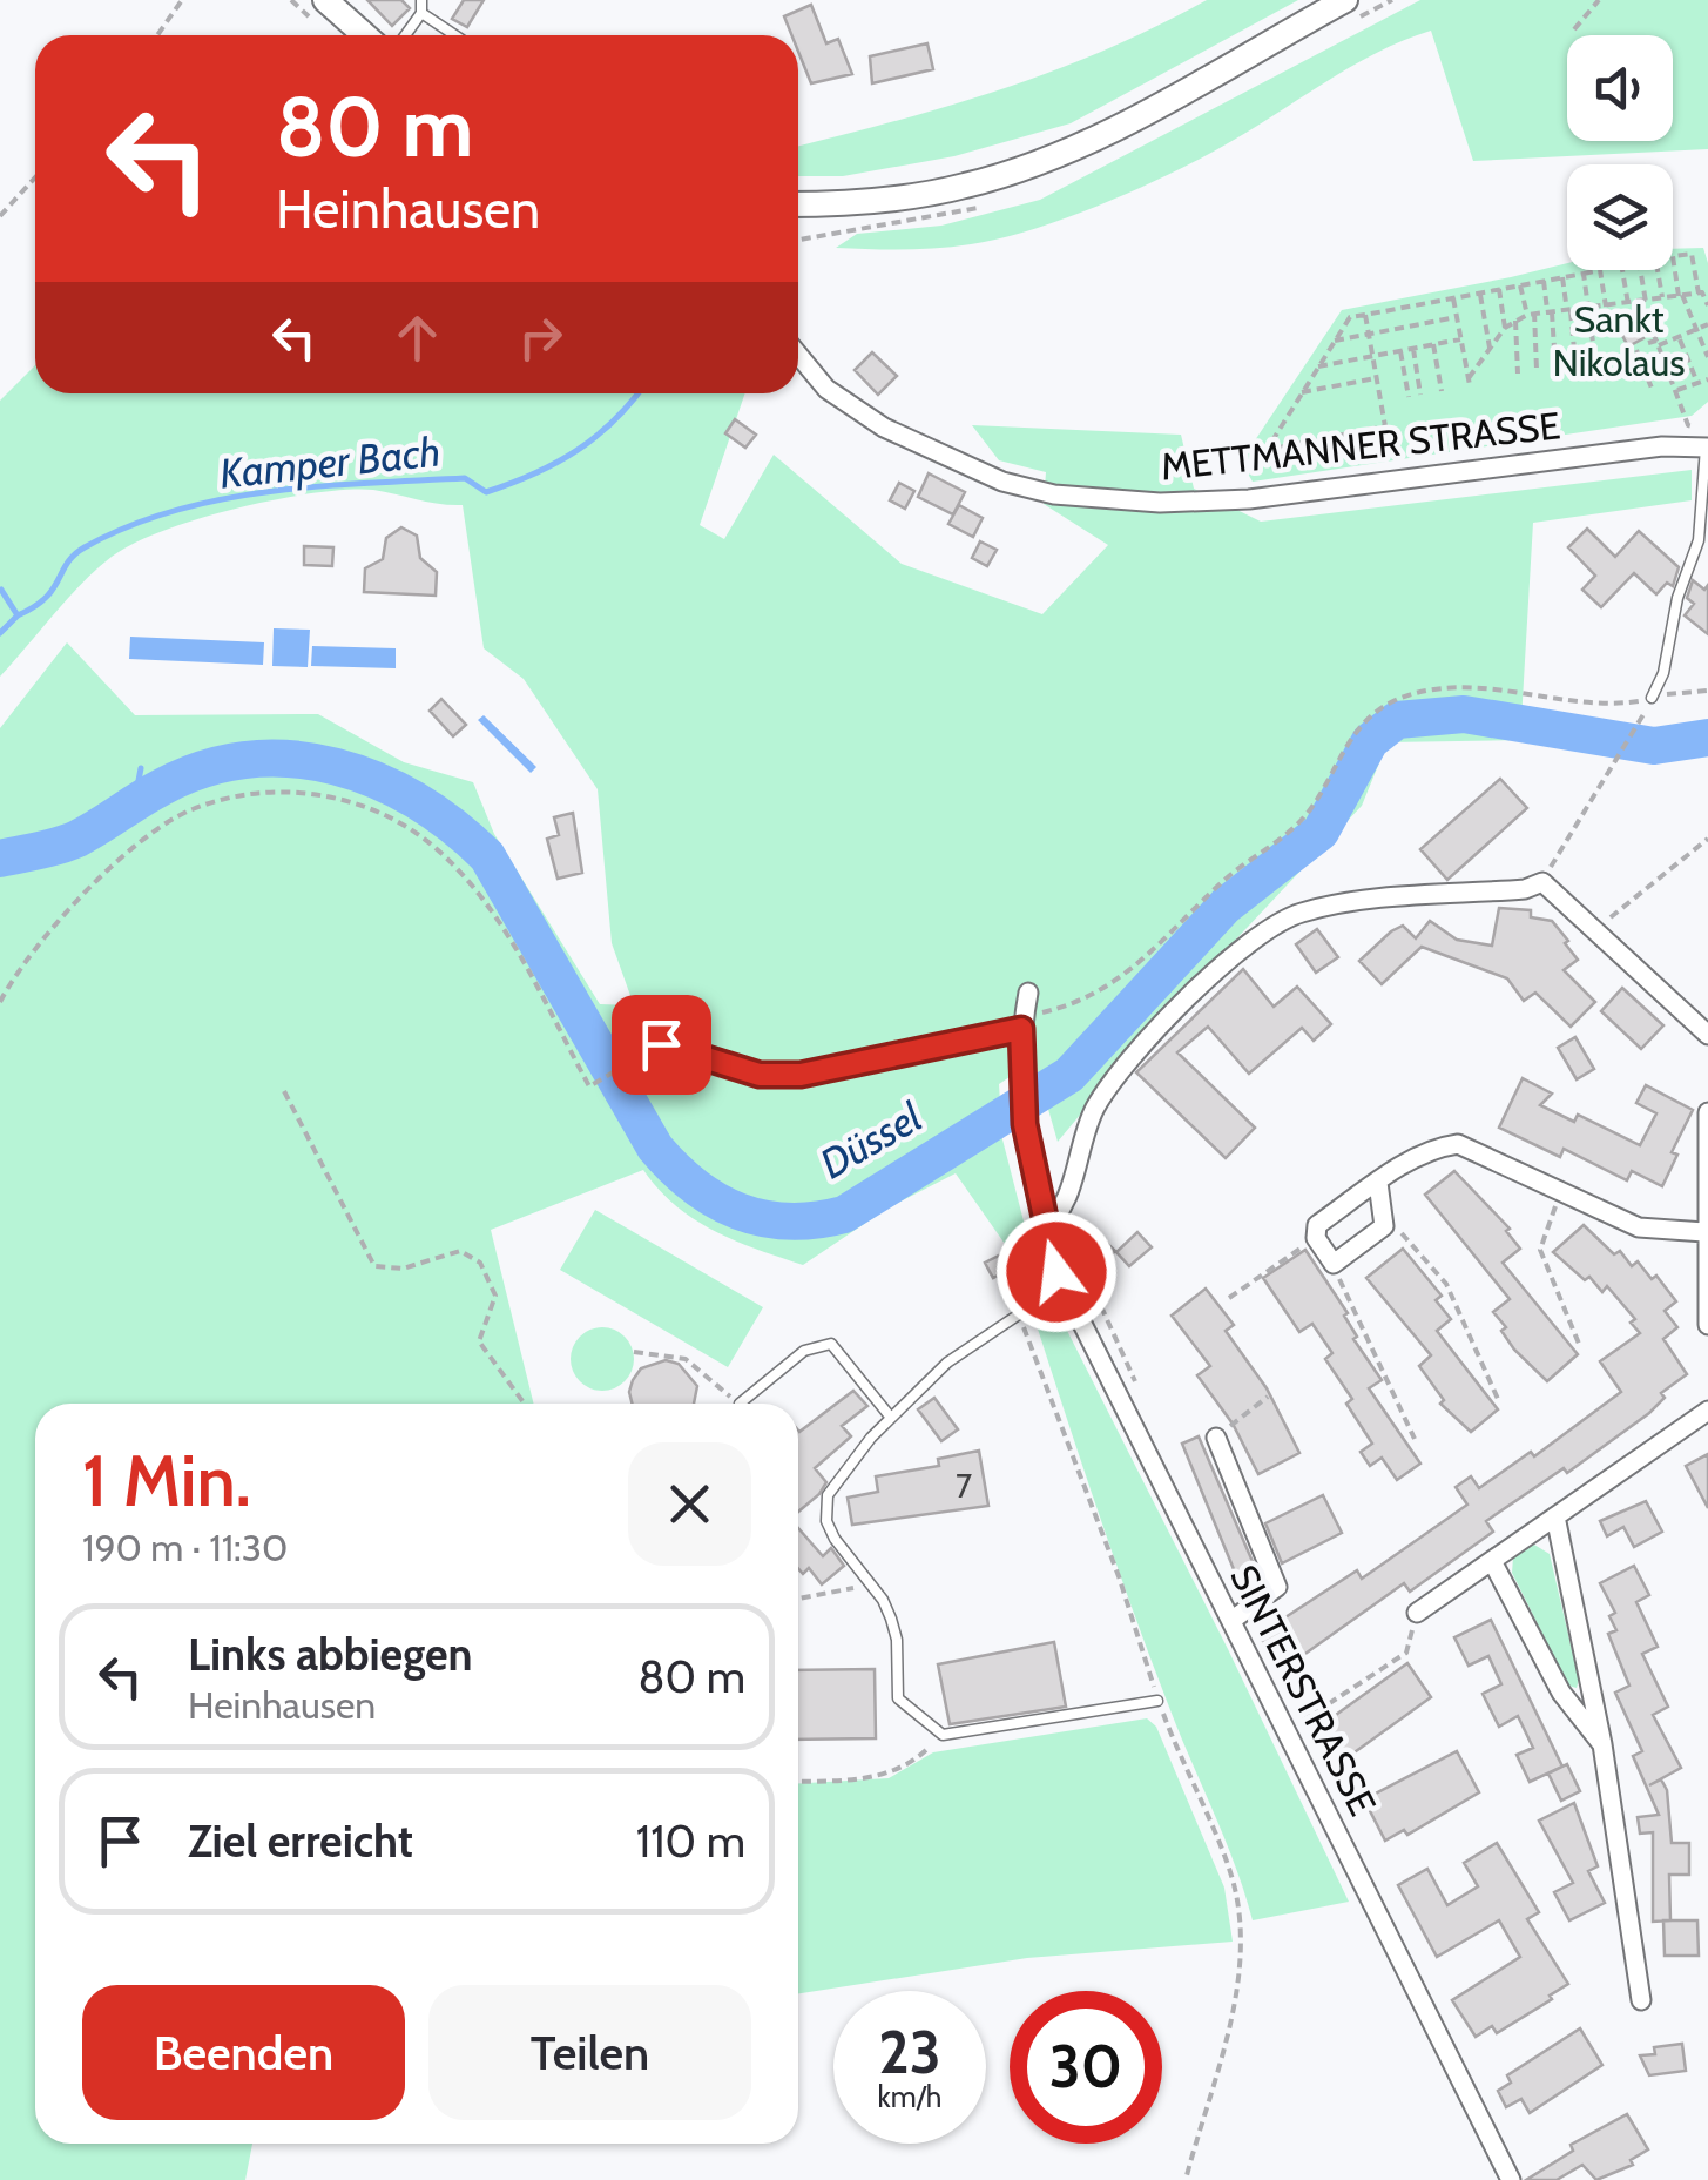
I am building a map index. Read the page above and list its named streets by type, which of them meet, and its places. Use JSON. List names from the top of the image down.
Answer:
{
  "streets": {
    "street": ["METTMANNER STRASSE", "SINTERSTRASSE"]
  },
  "water": ["Kamper Bach", "Düssel"],
  "parks": ["Sankt Nikolaus"],
  "house_numbers": ["7"],
  "page": {
    "turn": ["80 m", "Heinhausen"],
    "heading": ["1 Min.", "190 m · 11:30"],
    "list": [
      {
        "name": "Links abbiegen",
        "note": "Heinhausen",
        "value": "80 m"
      },
      {
        "name": "Ziel erreicht",
        "value": "110 m"
      }
    ],
    "buttons": ["Beenden", "Teilen"],
    "speed": "23 km/h",
    "limit": "30"
  }
}
